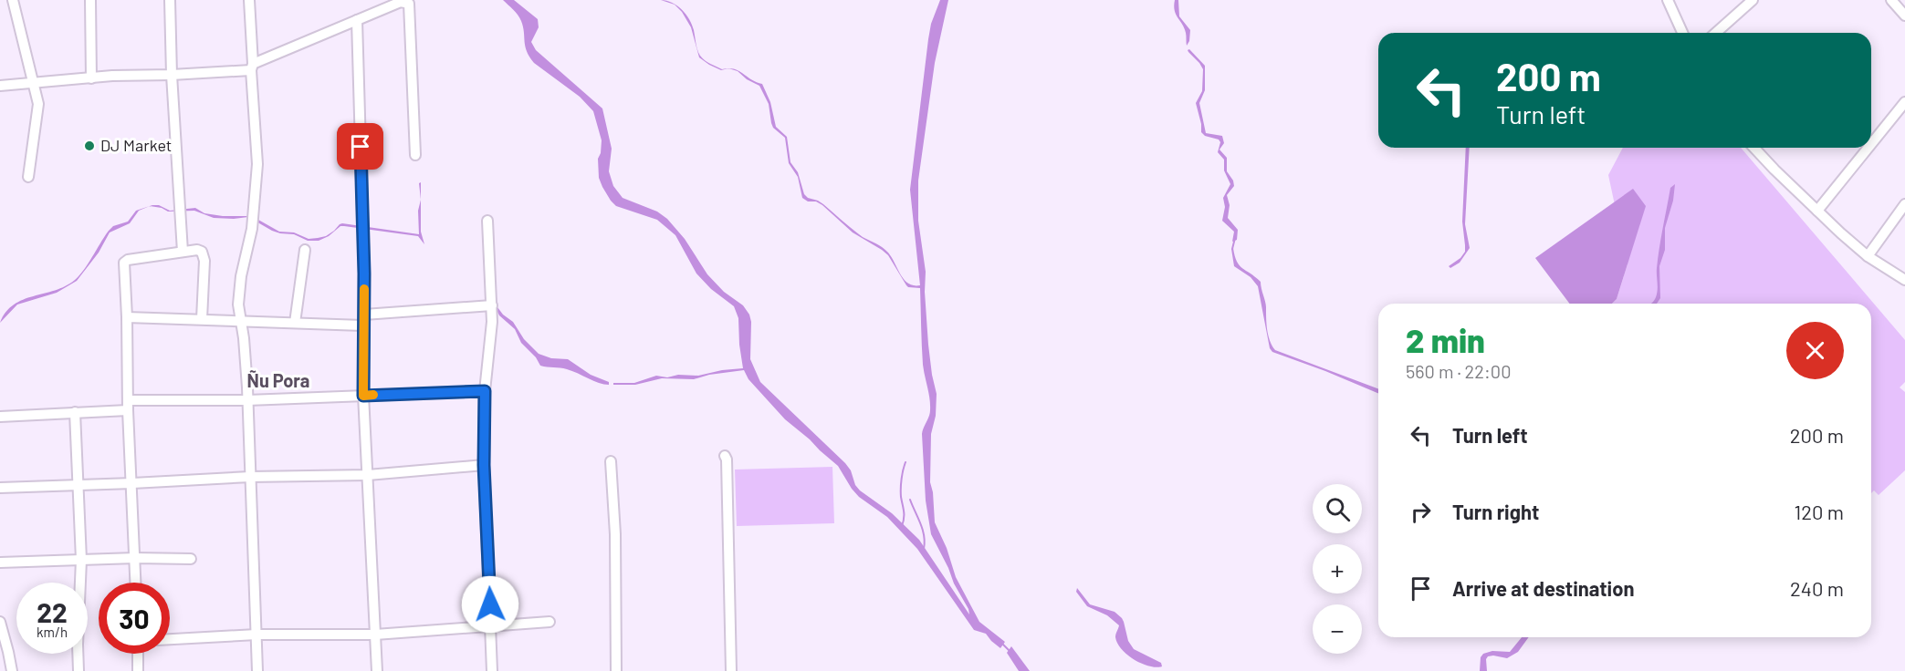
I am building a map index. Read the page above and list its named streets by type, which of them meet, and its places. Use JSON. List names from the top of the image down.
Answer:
{
  "districts": ["Ñu Pora"],
  "places": ["DJ Market"],
  "page": {
    "turn": ["200 m", "Turn left"],
    "heading": ["2 min", "560 m · 22:00"],
    "list": [
      {
        "name": "Turn left",
        "value": "200 m"
      },
      {
        "name": "Turn right",
        "value": "120 m"
      },
      {
        "name": "Arrive at destination",
        "value": "240 m"
      }
    ],
    "map_buttons": ["+", "−"],
    "speed": "22 km/h",
    "limit": "30"
  }
}
